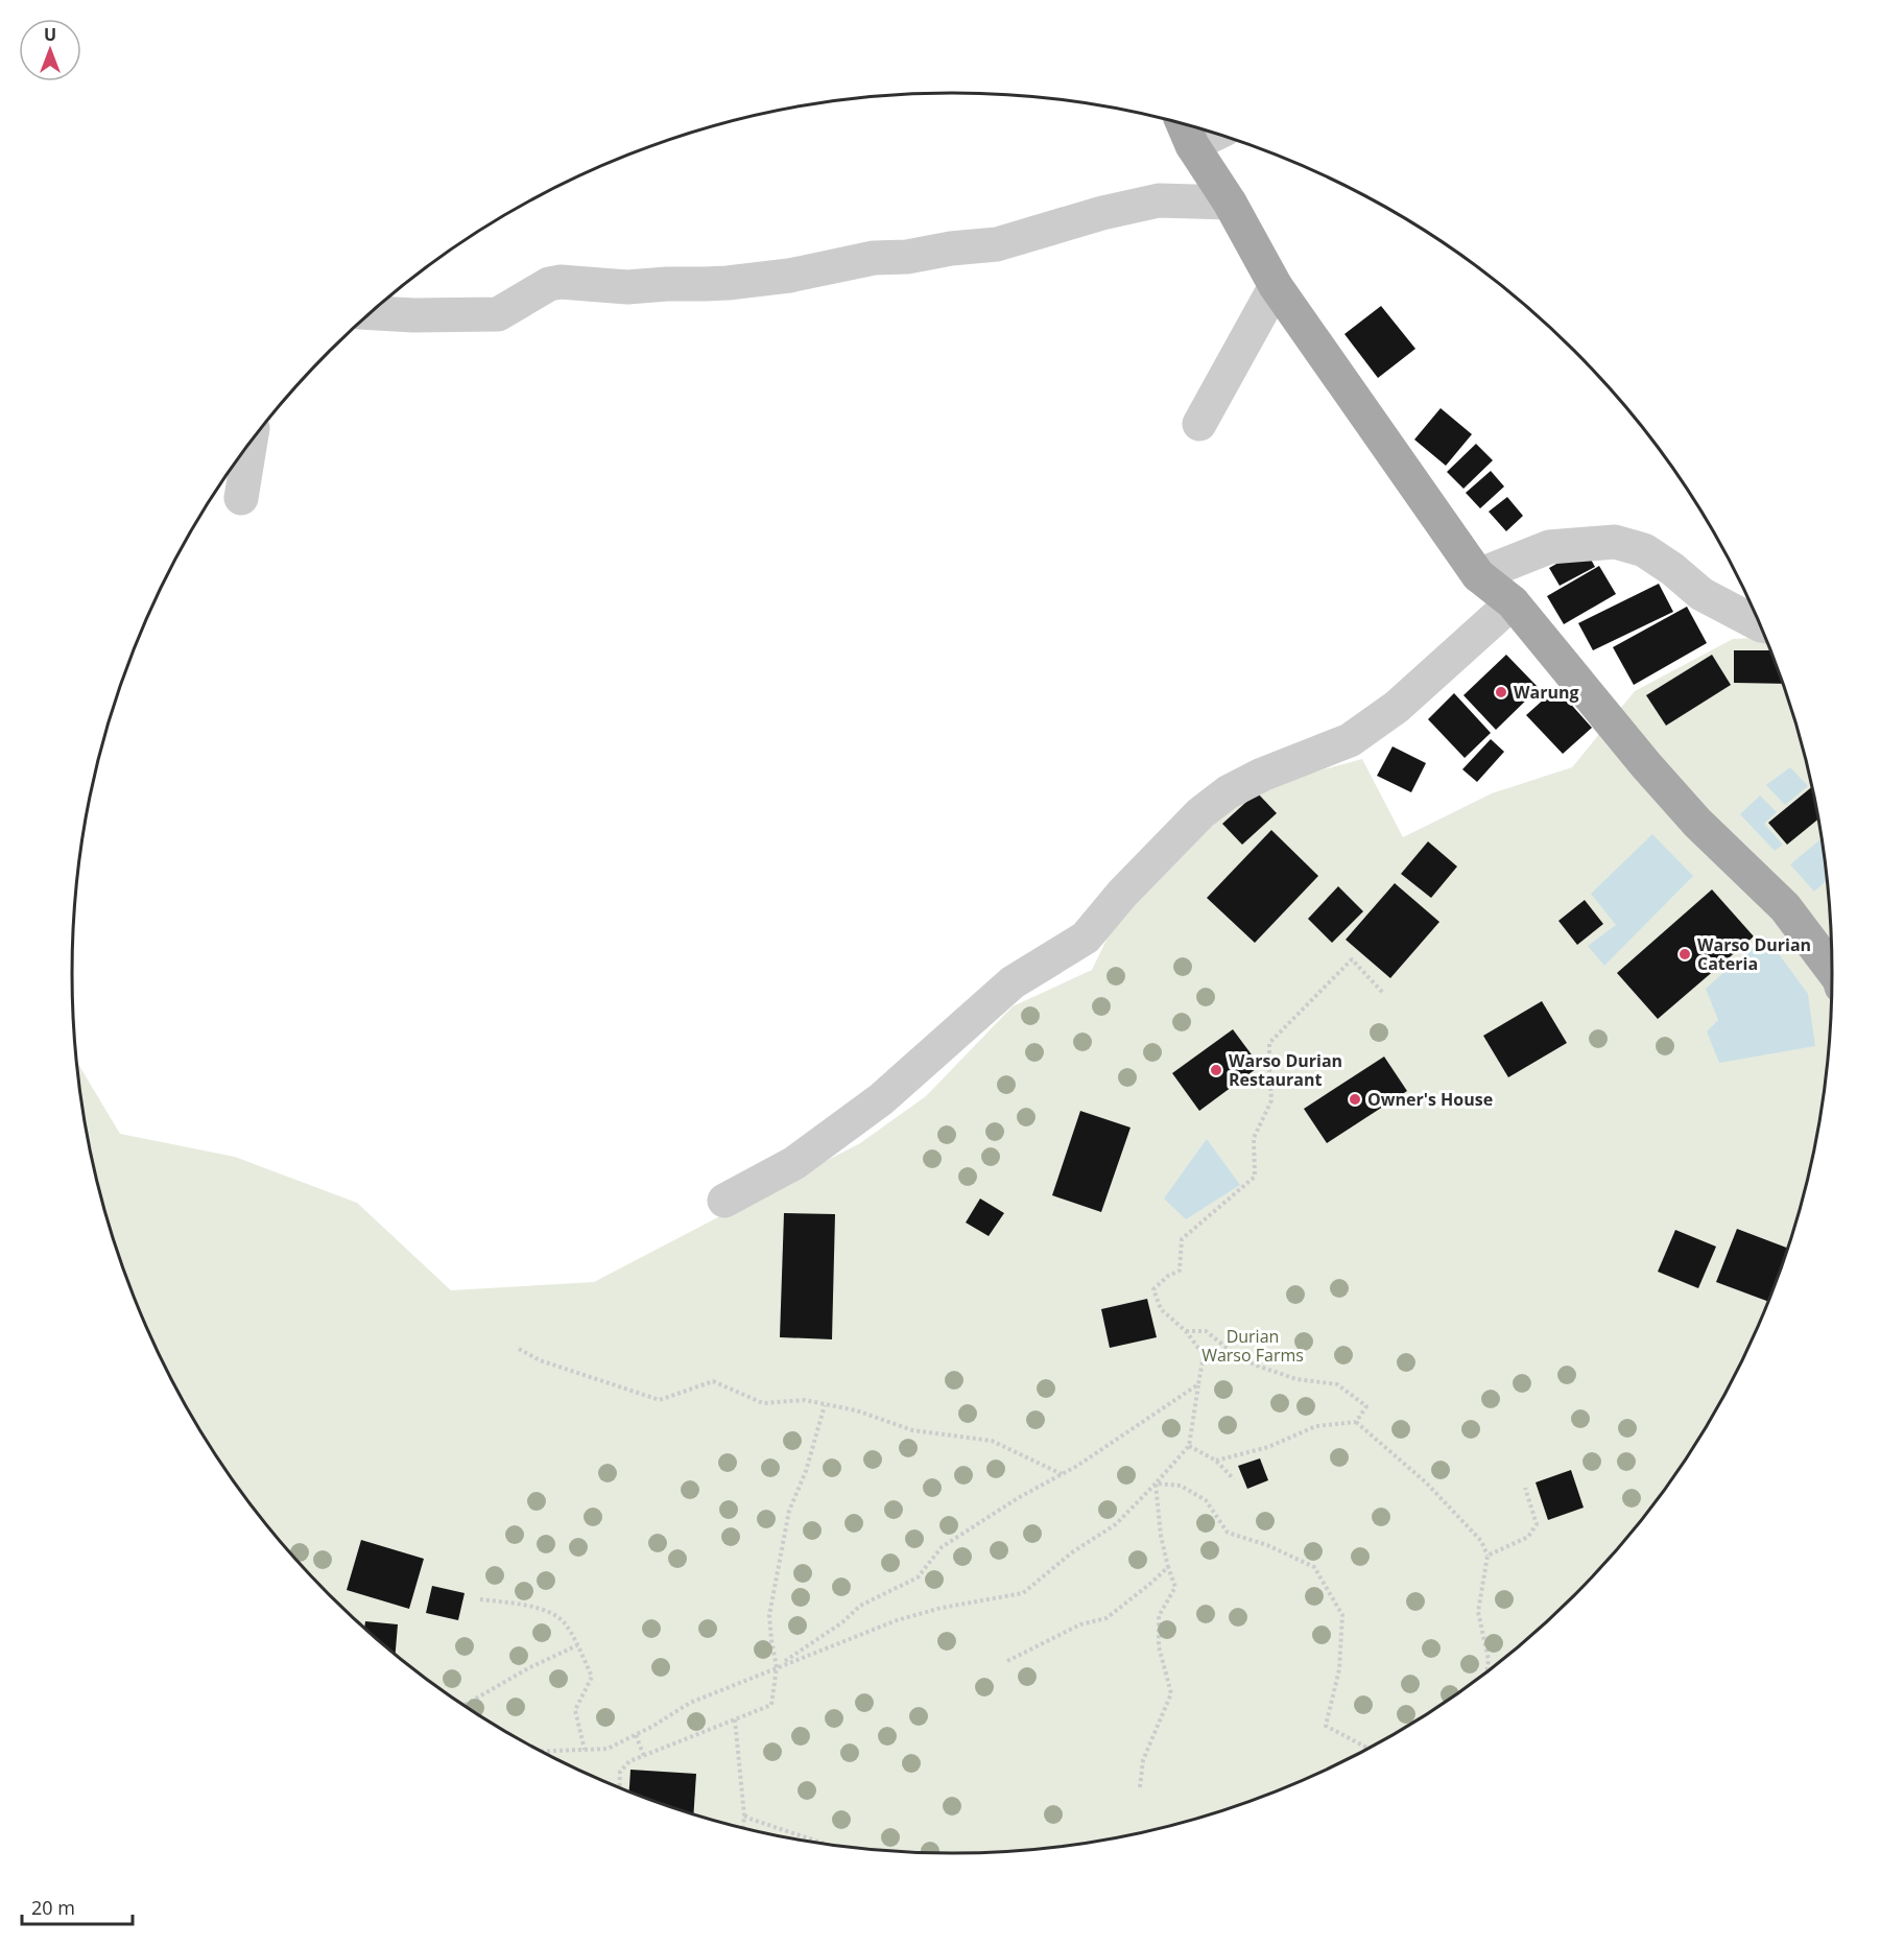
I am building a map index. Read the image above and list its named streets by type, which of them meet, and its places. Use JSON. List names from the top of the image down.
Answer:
{
  "parks": ["Durian Warso Farms"],
  "places": [
    "Warung",
    "Warso Durian Cateria",
    "Warso Durian Restaurant",
    "Owner's House"
  ],
  "scale_bar": "20 m",
  "north": "top"
}
